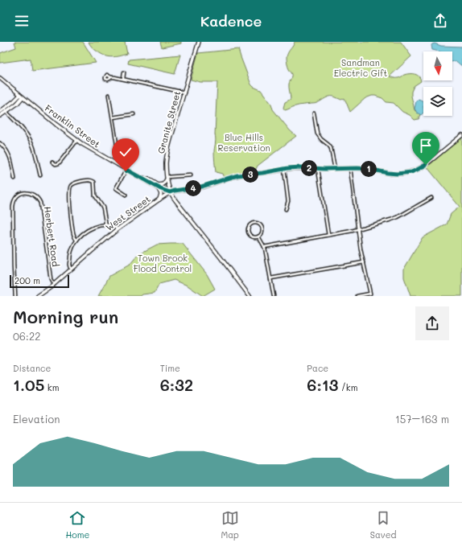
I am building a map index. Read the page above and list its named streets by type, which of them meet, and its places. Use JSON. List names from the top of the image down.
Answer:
{
  "streets": {
    "main road": ["Granite Street", "Franklin Street", "West Street"],
    "street": ["Herbert Road"]
  },
  "crossings": [
    ["Granite Street", "Franklin Street"],
    ["Granite Street", "West Street"],
    ["Franklin Street", "West Street"],
    ["West Street", "Herbert Road"]
  ],
  "parks": ["Sandman Electric Gift", "Blue Hills Reservation", "Town Brook Flood Control"],
  "scale_bar": "200 m",
  "north": "bottom",
  "page": {
    "header": "Kadence",
    "pins": [
      "2",
      "1",
      "3",
      "4"
    ],
    "scale": "200 m",
    "heading": ["Morning run", "06:22"],
    "stats": [
      ["Distance", "1.05 km"],
      ["Time", "6:32"],
      ["Pace", "6:13 /km"]
    ],
    "chart": ["Elevation", "157–163 m"],
    "tabs": ["Home", "Map", "Saved"]
  }
}
